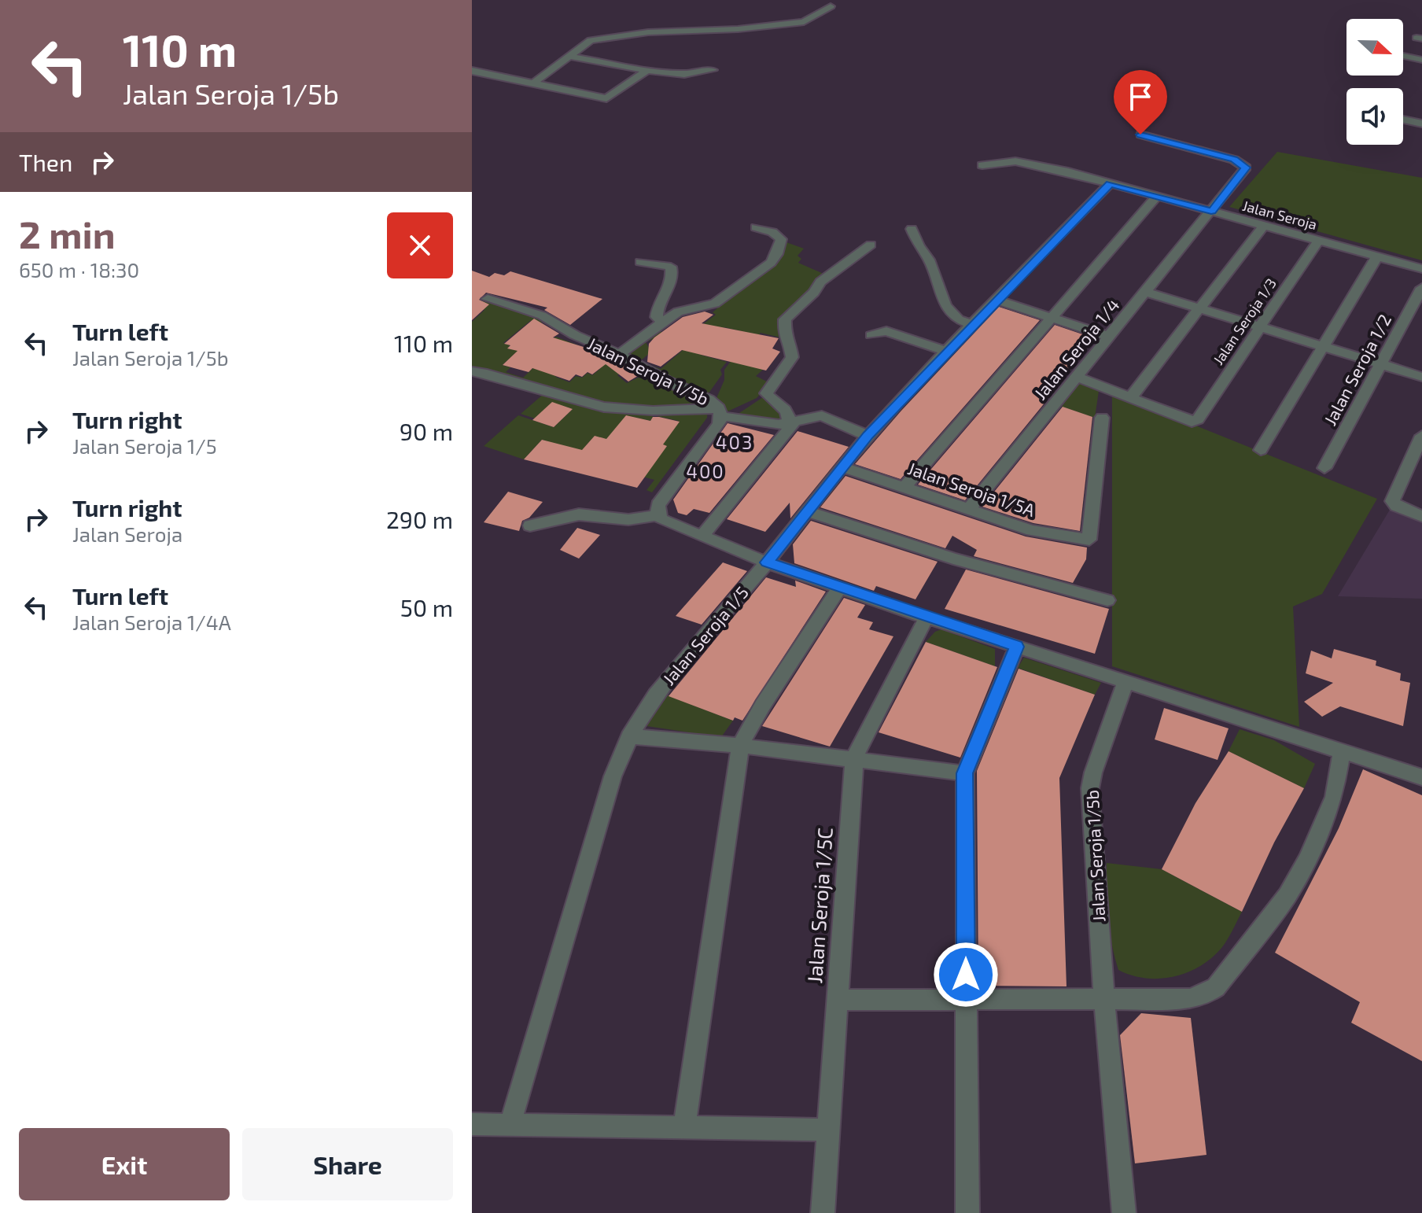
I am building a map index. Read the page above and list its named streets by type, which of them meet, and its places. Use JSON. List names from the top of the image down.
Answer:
{
  "streets": {
    "street": [
      "Jalan Seroja",
      "Jalan Seroja 1/3",
      "Jalan Seroja 1/4",
      "Jalan Seroja 1/2",
      "Jalan Seroja 1/5b",
      "Jalan Seroja 1/5A",
      "Jalan Seroja 1/5",
      "Jalan Seroja 1/5C"
    ]
  },
  "crossings": [
    ["Jalan Seroja", "Jalan Seroja 1/3"],
    ["Jalan Seroja", "Jalan Seroja 1/4"],
    ["Jalan Seroja", "Jalan Seroja 1/5"],
    ["Jalan Seroja 1/4", "Jalan Seroja 1/5A"],
    ["Jalan Seroja 1/5A", "Jalan Seroja 1/5"]
  ],
  "districts": ["403", "400"],
  "north": "right",
  "page": {
    "turn": ["110 m", "Jalan Seroja 1/5b"],
    "then": "Then",
    "heading": ["2 min", "650 m · 18:30"],
    "list": [
      {
        "name": "Turn left",
        "note": "Jalan Seroja 1/5b",
        "value": "110 m"
      },
      {
        "name": "Turn right",
        "note": "Jalan Seroja 1/5",
        "value": "90 m"
      },
      {
        "name": "Turn right",
        "note": "Jalan Seroja",
        "value": "290 m"
      },
      {
        "name": "Turn left",
        "note": "Jalan Seroja 1/4A",
        "value": "50 m"
      }
    ],
    "buttons": ["Exit", "Share"]
  }
}
